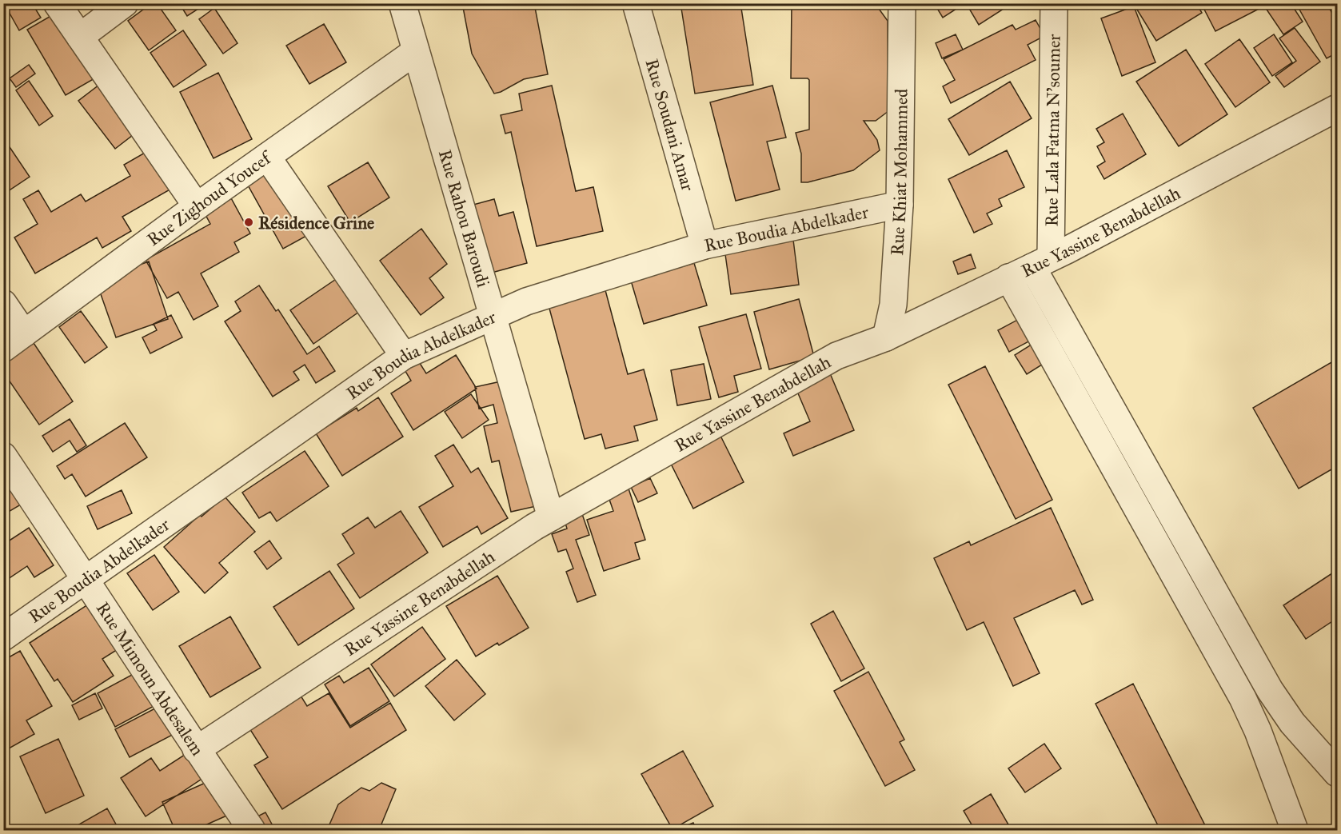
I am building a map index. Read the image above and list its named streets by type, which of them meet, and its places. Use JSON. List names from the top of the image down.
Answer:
{
  "streets": {
    "street": [
      "Rue Soudani Amar",
      "Rue Lala Fatma N'soumer",
      "Rue Khiat Mohammed",
      "Rue Zighoud Youcef",
      "Rue Rahou Baroudi",
      "Rue Boudia Abdelkader",
      "Rue Yassine Benabdellah",
      "Rue Mimoun Abdesalem"
    ]
  },
  "crossings": [
    ["Rue Soudani Amar", "Rue Boudia Abdelkader"],
    ["Rue Lala Fatma N'soumer", "Rue Yassine Benabdellah"],
    ["Rue Khiat Mohammed", "Rue Boudia Abdelkader"],
    ["Rue Khiat Mohammed", "Rue Yassine Benabdellah"],
    ["Rue Zighoud Youcef", "Rue Rahou Baroudi"],
    ["Rue Rahou Baroudi", "Rue Boudia Abdelkader"],
    ["Rue Rahou Baroudi", "Rue Yassine Benabdellah"],
    ["Rue Boudia Abdelkader", "Rue Mimoun Abdesalem"],
    ["Rue Yassine Benabdellah", "Rue Mimoun Abdesalem"]
  ],
  "places": ["Résidence Grine"]
}
